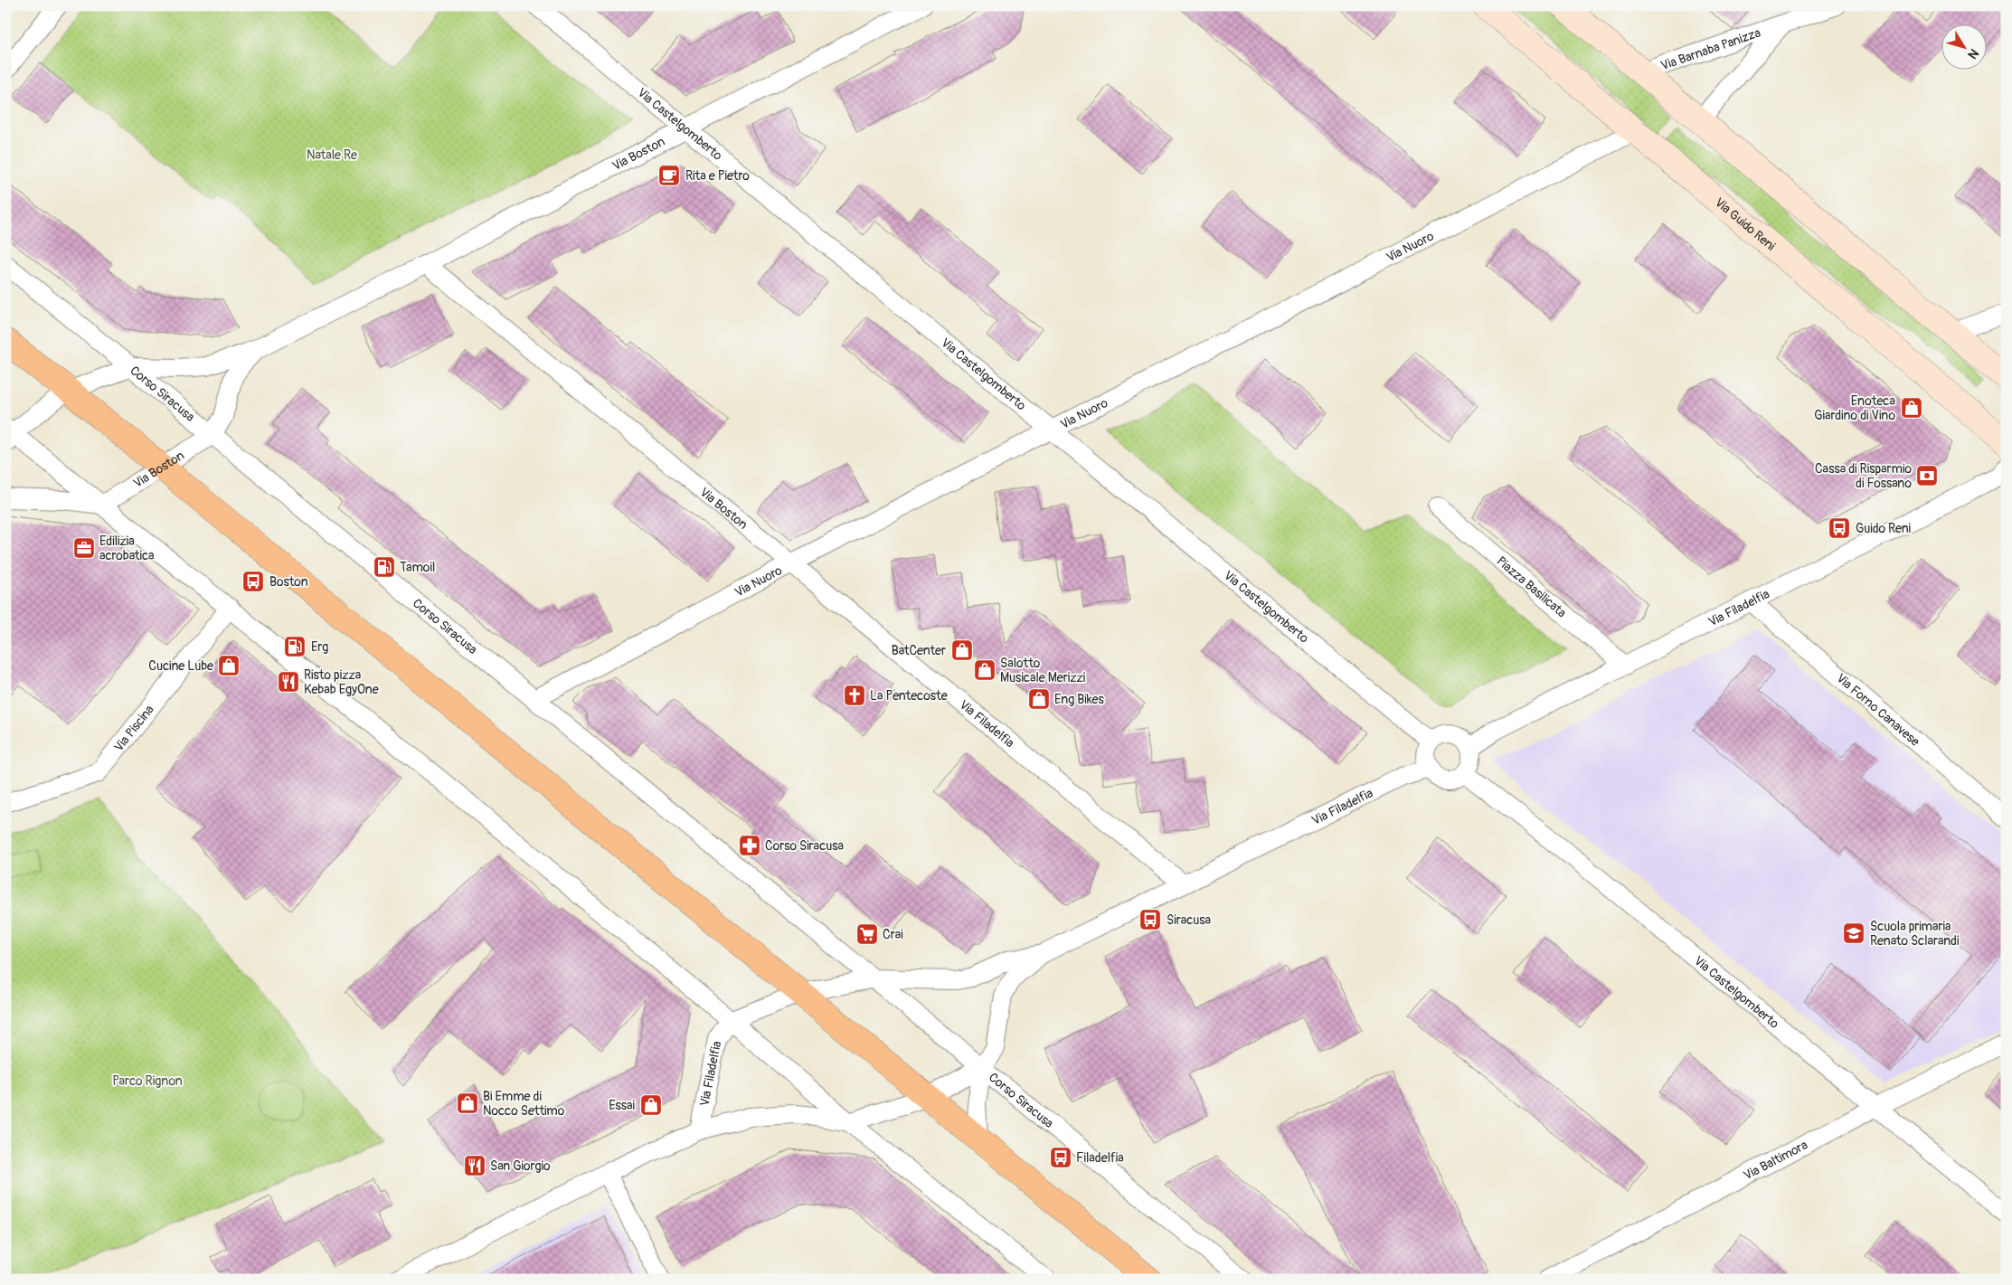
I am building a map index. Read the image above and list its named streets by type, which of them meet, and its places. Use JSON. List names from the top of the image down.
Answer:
{
  "streets": {
    "main road": ["Via Guido Reni"],
    "street": [
      "Via Barnaba Panizza",
      "Via Castelgomberto",
      "Via Boston",
      "Via Nuoro",
      "Corso Siracusa",
      "Piazza Basilicata",
      "Via Filadelfia",
      "Via Forno Canavese",
      "Via Piscina",
      "Via Baltimora"
    ]
  },
  "crossings": [
    ["Via Castelgomberto", "Via Boston"],
    ["Via Castelgomberto", "Via Nuoro"],
    ["Via Castelgomberto", "Via Filadelfia"],
    ["Via Castelgomberto", "Via Baltimora"],
    ["Via Boston", "Via Nuoro"],
    ["Via Boston", "Corso Siracusa"],
    ["Via Boston", "Via Filadelfia"],
    ["Via Guido Reni", "Via Nuoro"],
    ["Via Nuoro", "Corso Siracusa"],
    ["Via Nuoro", "Via Filadelfia"],
    ["Corso Siracusa", "Via Filadelfia"],
    ["Piazza Basilicata", "Via Filadelfia"],
    ["Via Filadelfia", "Via Forno Canavese"]
  ],
  "parks": ["Natale Re", "Parco Rignon"],
  "places": {
    "cafe": ["Rita e Pietro"],
    "shop": [
      "Enoteca Giardino di Vino",
      "BatCenter",
      "Cucine Lube",
      "Salotto Musicale Merizzi",
      "Eng Bikes",
      "Bi Emme di Nocco Settimo",
      "Essai"
    ],
    "bank": ["Cassa di Risparmio di Fossano"],
    "bus stop": [
      "Guido Reni",
      "Boston",
      "Siracusa",
      "Filadelfia"
    ],
    "office": ["Edilizia acrobatica"],
    "fuel station": ["Tamoil", "Erg"],
    "restaurant": ["Risto pizza Kebab EgyOne", "San Giorgio"],
    "church": ["La Pentecoste"],
    "pharmacy": ["Corso Siracusa"],
    "school or university": ["Scuola primaria Renato Sclarandi"],
    "supermarket": ["Crai"]
  },
  "north": "bottom right"
}
